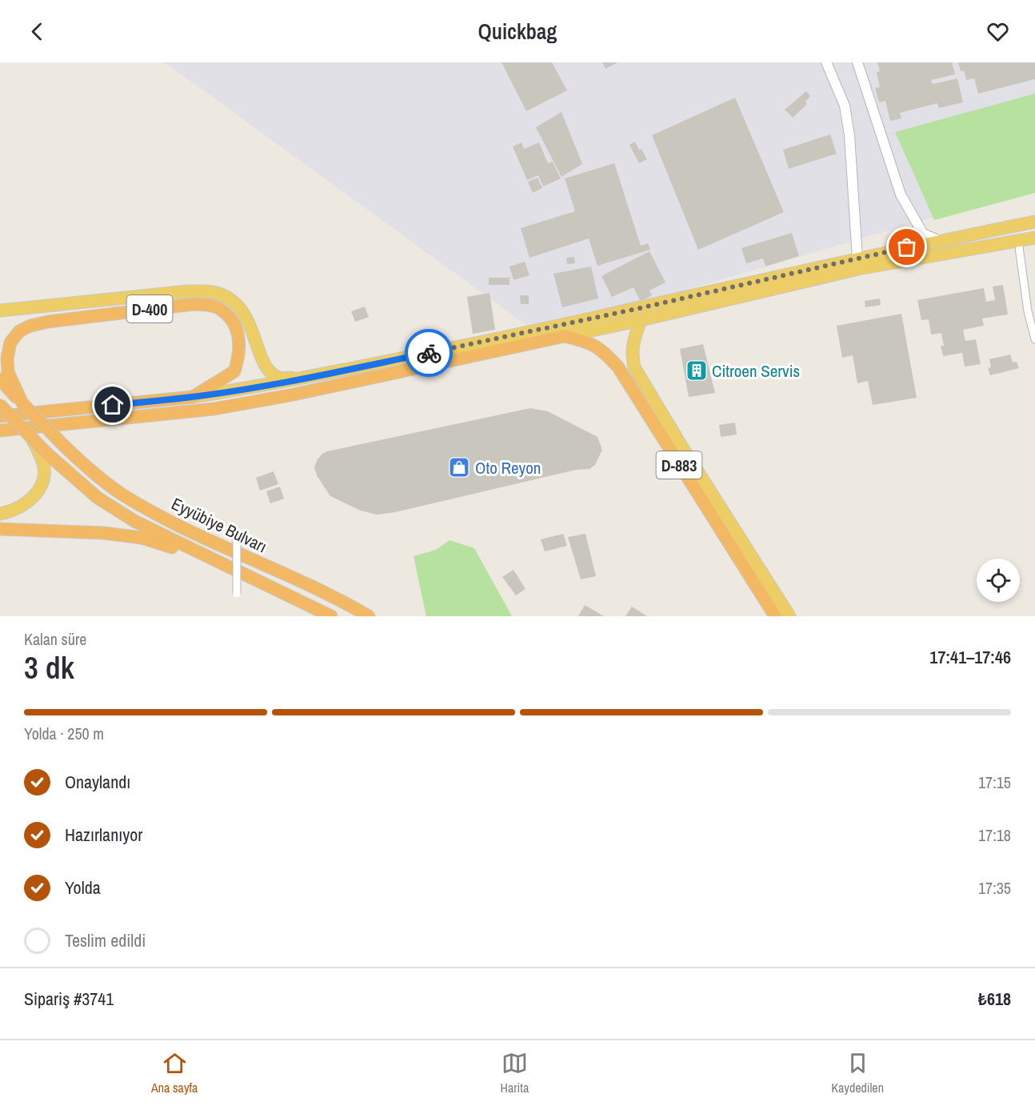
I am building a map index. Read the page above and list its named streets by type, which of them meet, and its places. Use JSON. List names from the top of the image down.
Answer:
{
  "streets": {
    "highway": ["D-400", "D-883", "Eyyübiye Bulvarı"]
  },
  "crossings": [
    ["D-400", "Eyyübiye Bulvarı"]
  ],
  "places": {
    "building": ["Citroen Servis"],
    "shop": ["Oto Reyon"]
  },
  "page": {
    "header": "Quickbag",
    "heading": ["3 dk", "Kalan süre", "17:41–17:46"],
    "panel": ["Sipariş #3741", "₺618"],
    "bar": "Yolda · 250 m",
    "list": [
      ["Onaylandı", "17:15"],
      ["Hazırlanıyor", "17:18"],
      ["Yolda", "17:35"],
      "Teslim edildi"
    ],
    "tabs": ["Ana sayfa", "Harita", "Kaydedilen"]
  }
}
